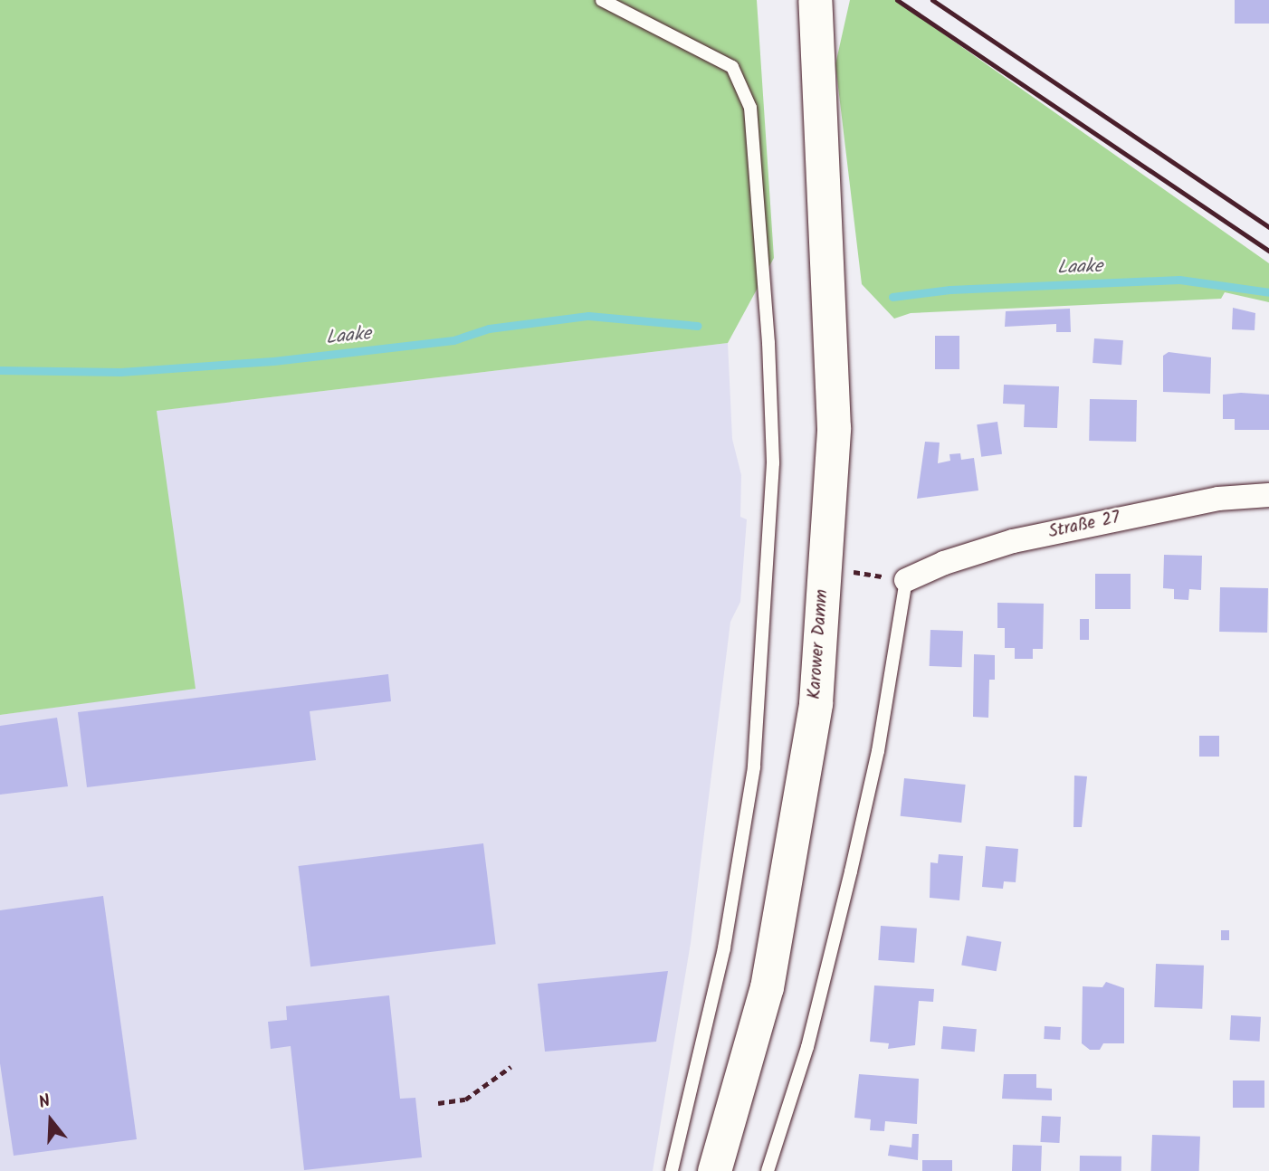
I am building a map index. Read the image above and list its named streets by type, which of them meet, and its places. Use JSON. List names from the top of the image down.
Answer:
{
  "streets": {
    "main road": ["Karower Damm"],
    "street": ["Straße 27"]
  },
  "water": ["Laake"],
  "north": "top"
}
